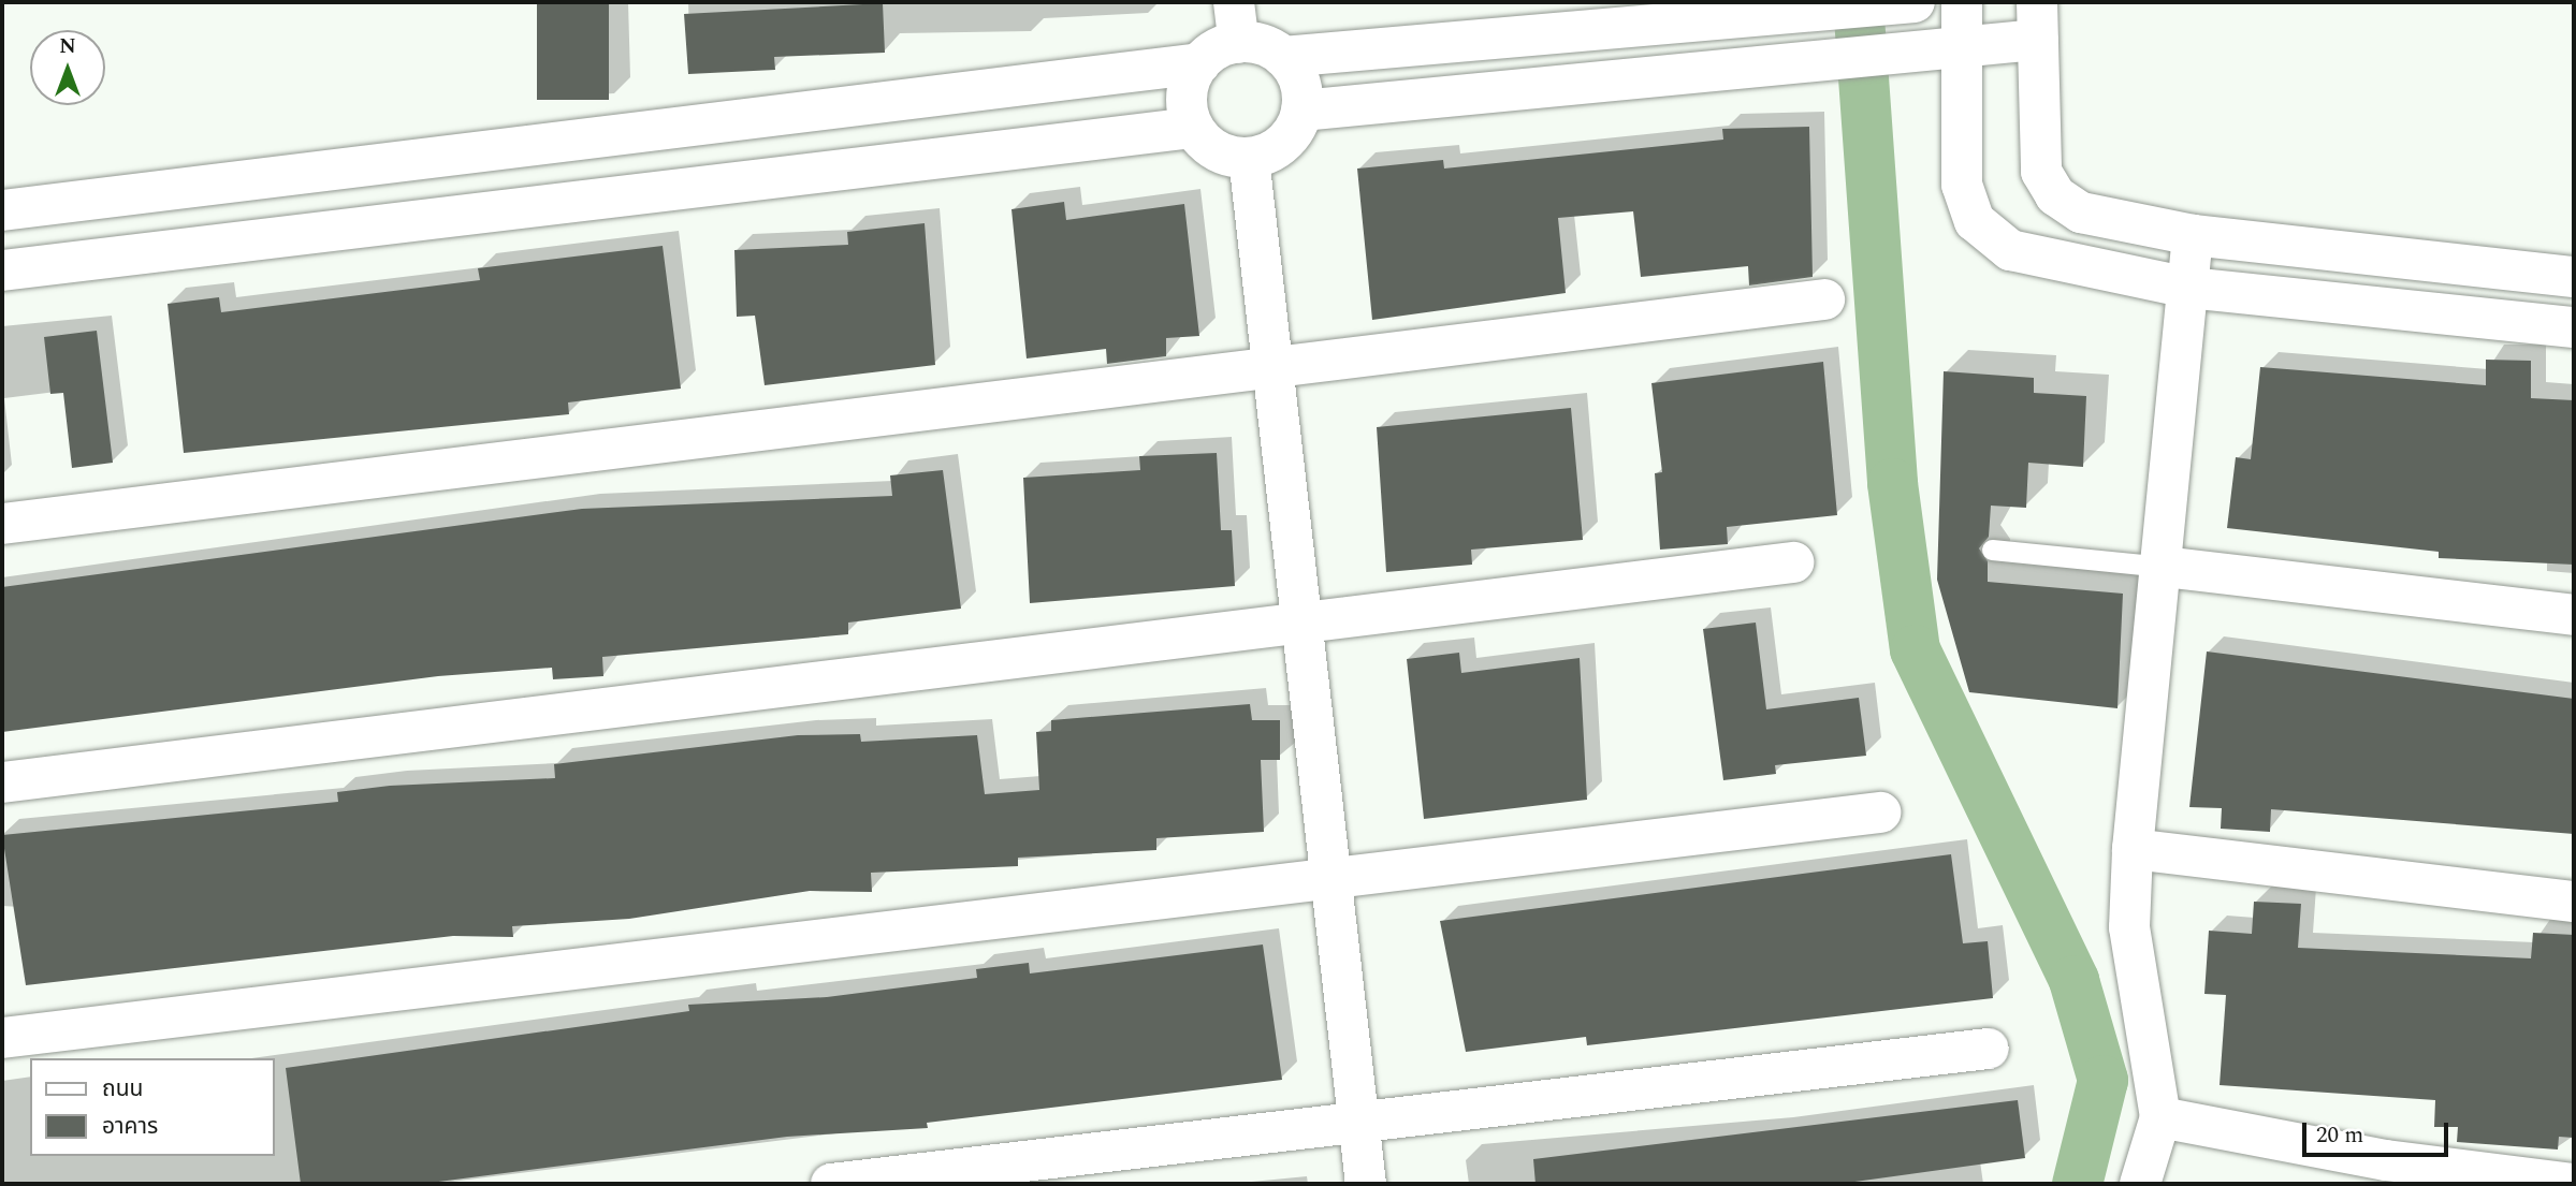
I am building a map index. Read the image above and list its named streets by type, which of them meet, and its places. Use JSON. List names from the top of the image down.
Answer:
{
  "legend": ["ถนน", "อาคาร"],
  "scale_bar": "20 m",
  "north": "top"
}
